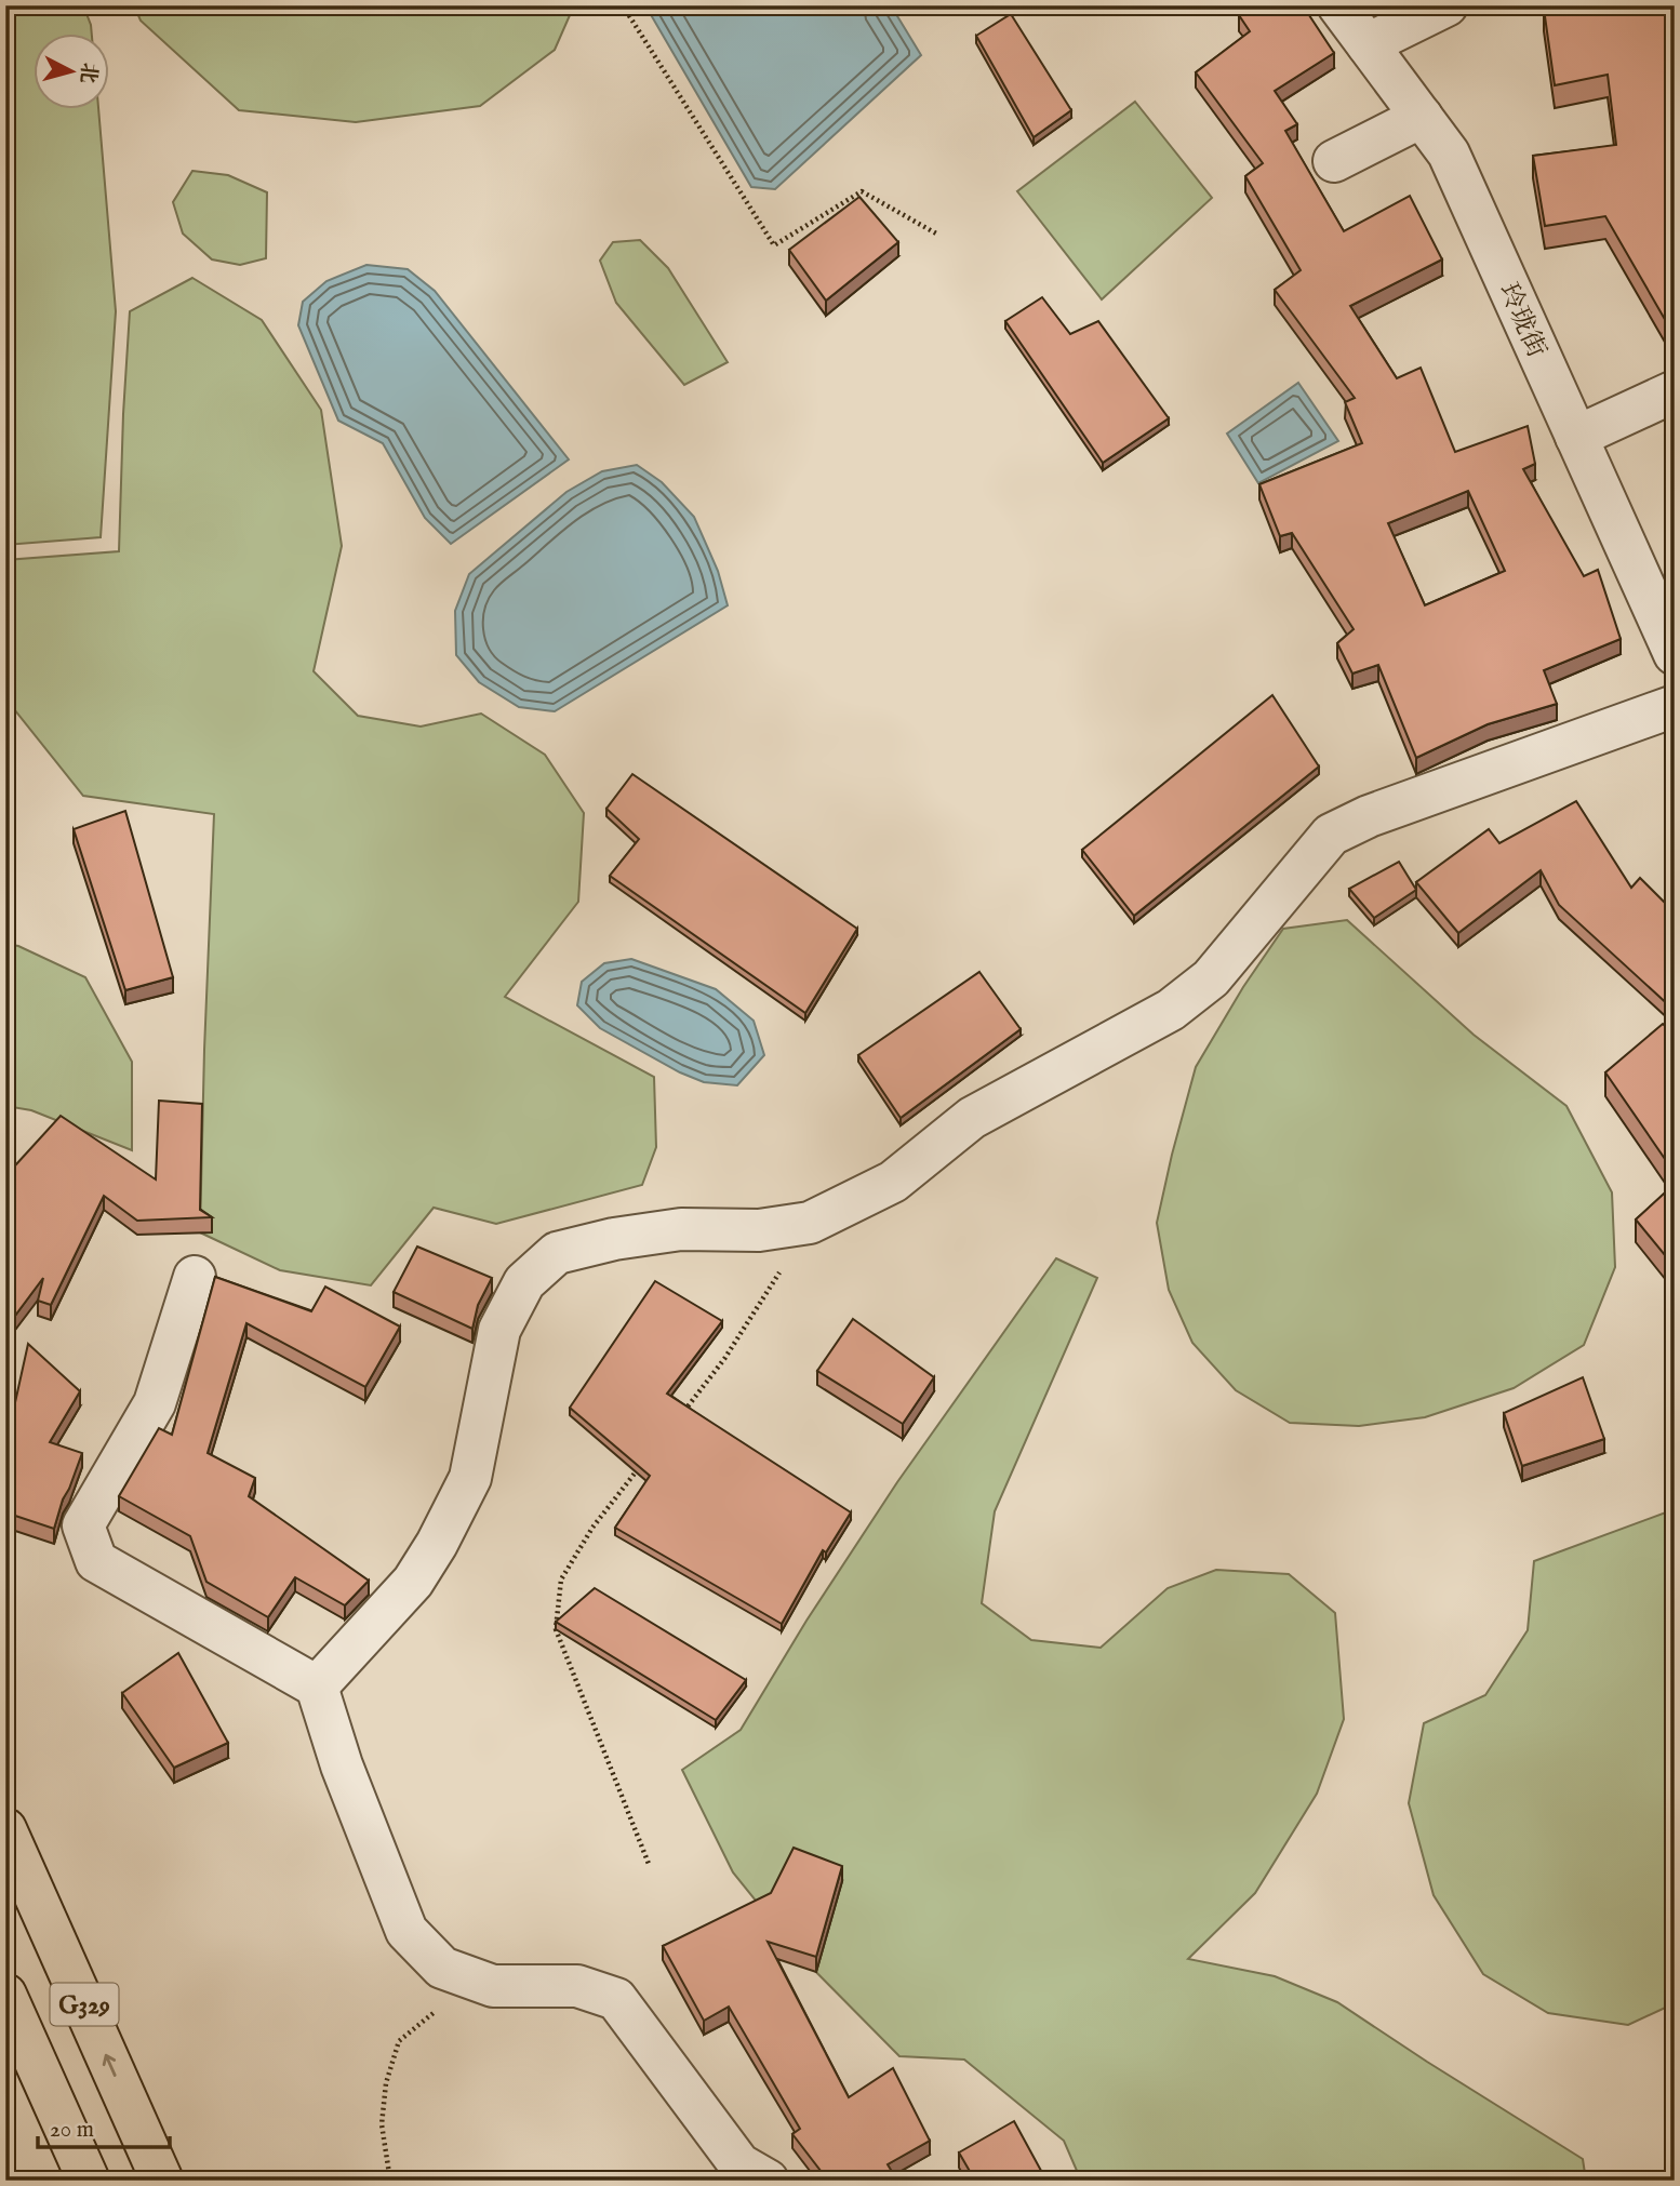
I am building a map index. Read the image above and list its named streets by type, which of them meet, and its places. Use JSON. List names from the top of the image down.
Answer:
{
  "streets": {
    "highway": ["G329"],
    "street": ["玲珑街"]
  },
  "scale_bar": "20 m",
  "north": "right"
}
